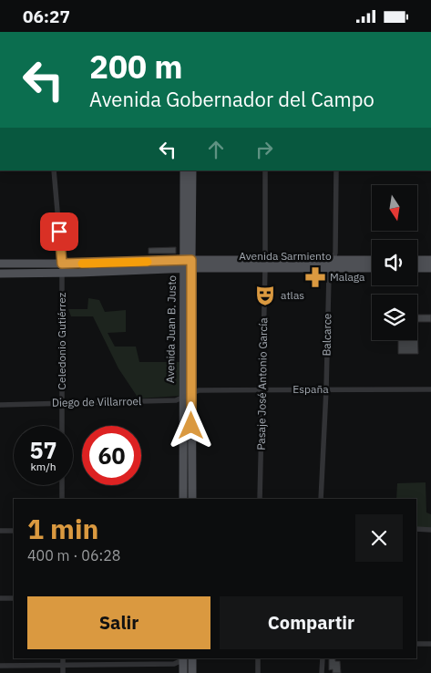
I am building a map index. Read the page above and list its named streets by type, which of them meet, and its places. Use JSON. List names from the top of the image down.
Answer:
{
  "streets": {
    "main road": ["Avenida Sarmiento", "Avenida Juan B. Justo"],
    "street": [
      "Balcarce",
      "Celedonio Gutiérrez",
      "Pasaje José Antonio García",
      "España",
      "Diego de Villarroel"
    ]
  },
  "crossings": [
    ["Avenida Sarmiento", "Avenida Juan B. Justo"],
    ["Avenida Sarmiento", "Balcarce"],
    ["Avenida Sarmiento", "Pasaje José Antonio García"],
    ["Avenida Juan B. Justo", "España"],
    ["Avenida Juan B. Justo", "Diego de Villarroel"],
    ["Balcarce", "España"],
    ["Celedonio Gutiérrez", "Diego de Villarroel"],
    ["Pasaje José Antonio García", "España"],
    ["España", "Diego de Villarroel"]
  ],
  "places": {
    "pharmacy": ["Malaga"],
    "theatre": ["atlas"]
  },
  "north": "bottom",
  "page": {
    "status": "06:27",
    "turn": ["200 m", "Avenida Gobernador del Campo"],
    "speed": "57 km/h",
    "limit": "60",
    "heading": ["1 min", "400 m · 06:28"],
    "buttons": ["Salir", "Compartir"]
  }
}
